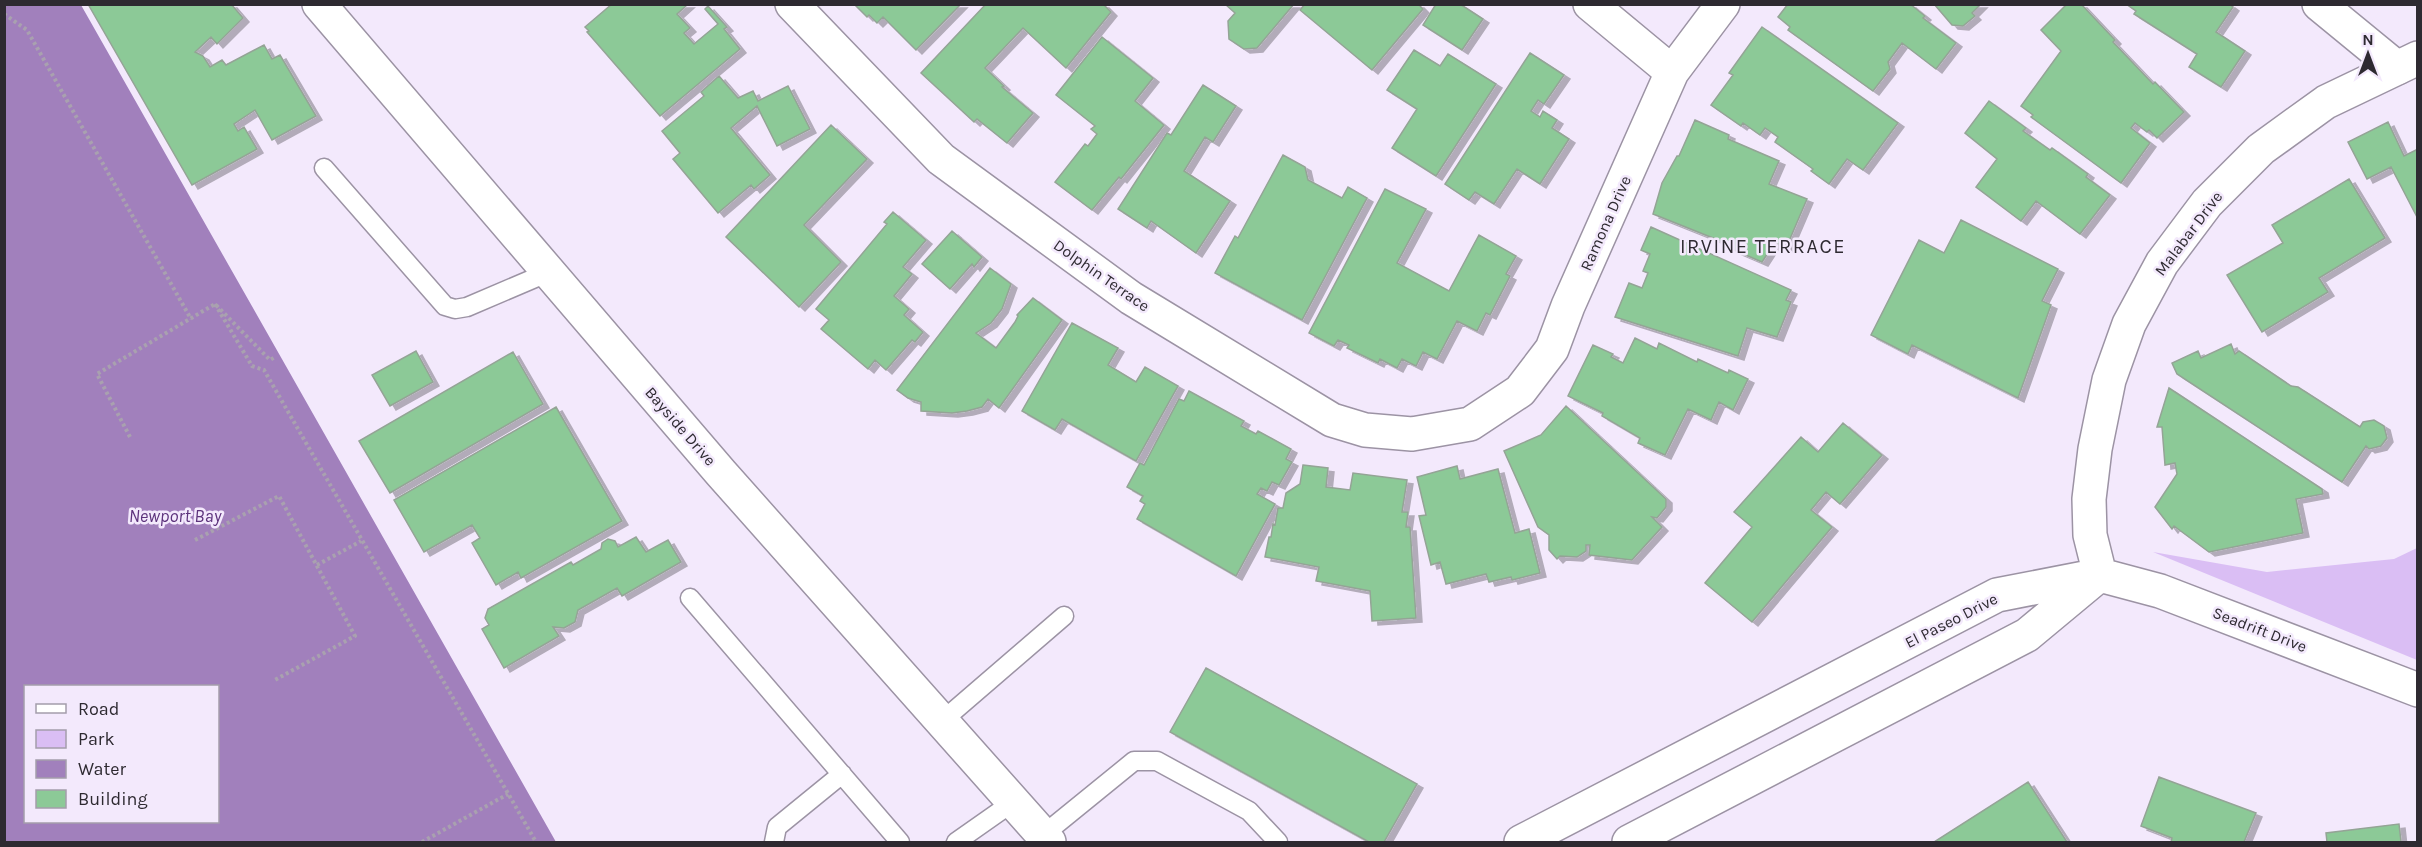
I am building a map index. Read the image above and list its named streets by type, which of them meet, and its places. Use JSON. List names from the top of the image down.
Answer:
{
  "streets": {
    "street": [
      "Ramona Drive",
      "Malabar Drive",
      "Dolphin Terrace",
      "Bayside Drive",
      "El Paseo Drive",
      "Seadrift Drive"
    ]
  },
  "crossings": [
    ["Ramona Drive", "Dolphin Terrace"],
    ["Malabar Drive", "El Paseo Drive"],
    ["Malabar Drive", "Seadrift Drive"],
    ["El Paseo Drive", "Seadrift Drive"]
  ],
  "districts": ["IRVINE TERRACE"],
  "water": ["Newport Bay"],
  "legend": [
    "Road",
    "Park",
    "Water",
    "Building"
  ],
  "north": "top"
}
